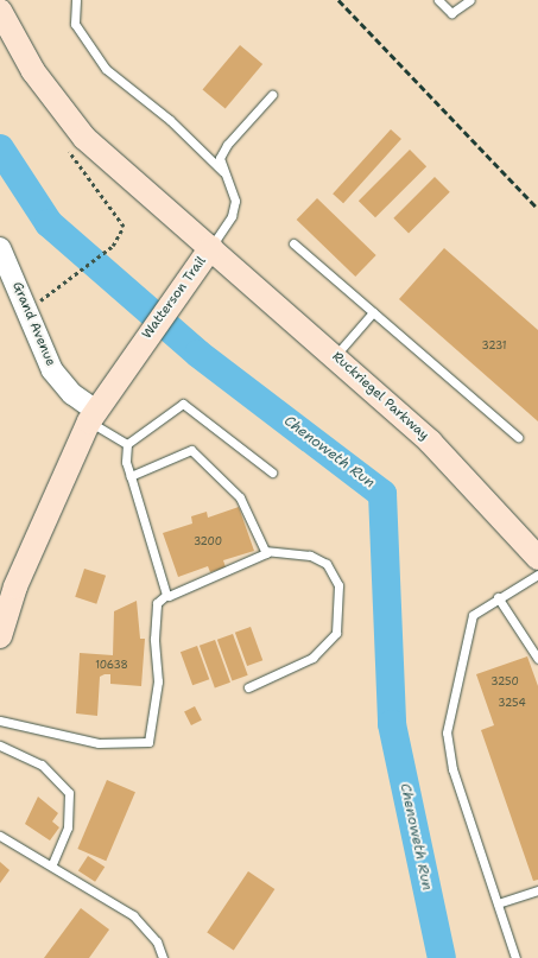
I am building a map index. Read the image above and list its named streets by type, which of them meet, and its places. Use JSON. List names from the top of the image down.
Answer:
{
  "streets": {
    "main road": ["Watterson Trail", "Ruckriegel Parkway"],
    "street": ["Grand Avenue"]
  },
  "crossings": [
    ["Watterson Trail", "Grand Avenue"],
    ["Watterson Trail", "Ruckriegel Parkway"]
  ],
  "water": ["Chenoweth Run"],
  "house_numbers": [
    "3231",
    "3200",
    "10638",
    "3250",
    "3254"
  ]
}
